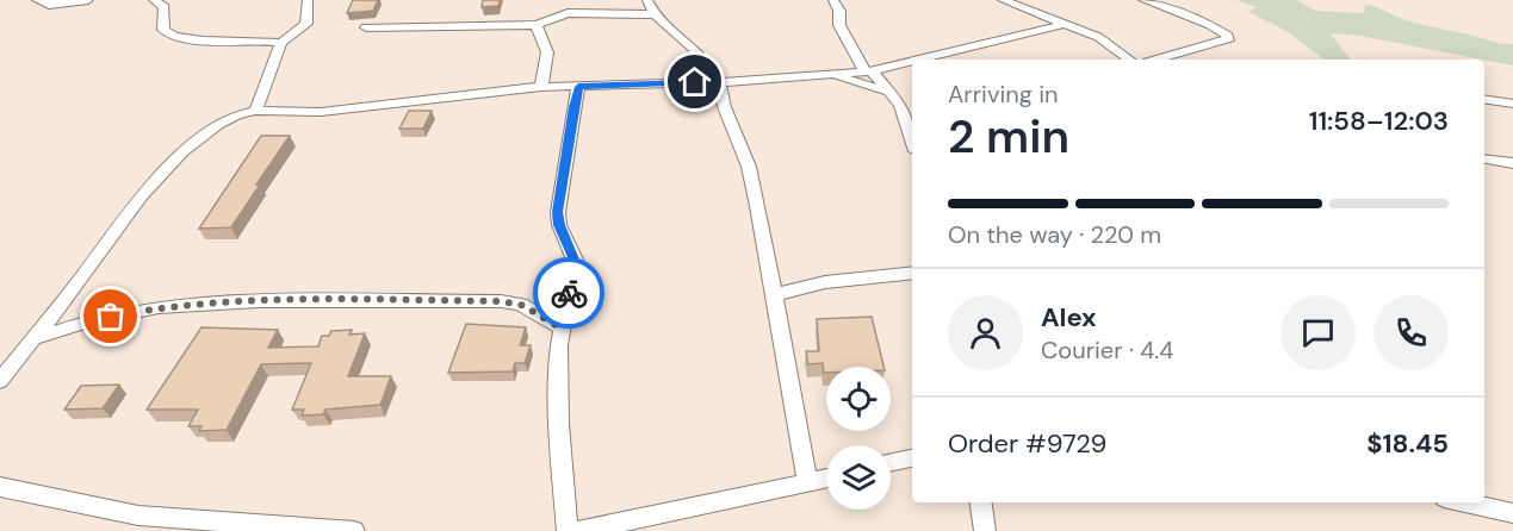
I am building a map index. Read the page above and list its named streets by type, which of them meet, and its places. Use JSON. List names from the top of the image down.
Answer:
{
  "page": {
    "heading": ["2 min", "Arriving in", "11:58–12:03"],
    "panel": [
      "Alex",
      "Courier · 4.4",
      "Order #9729",
      "$18.45"
    ],
    "bar": "On the way · 220 m"
  }
}
